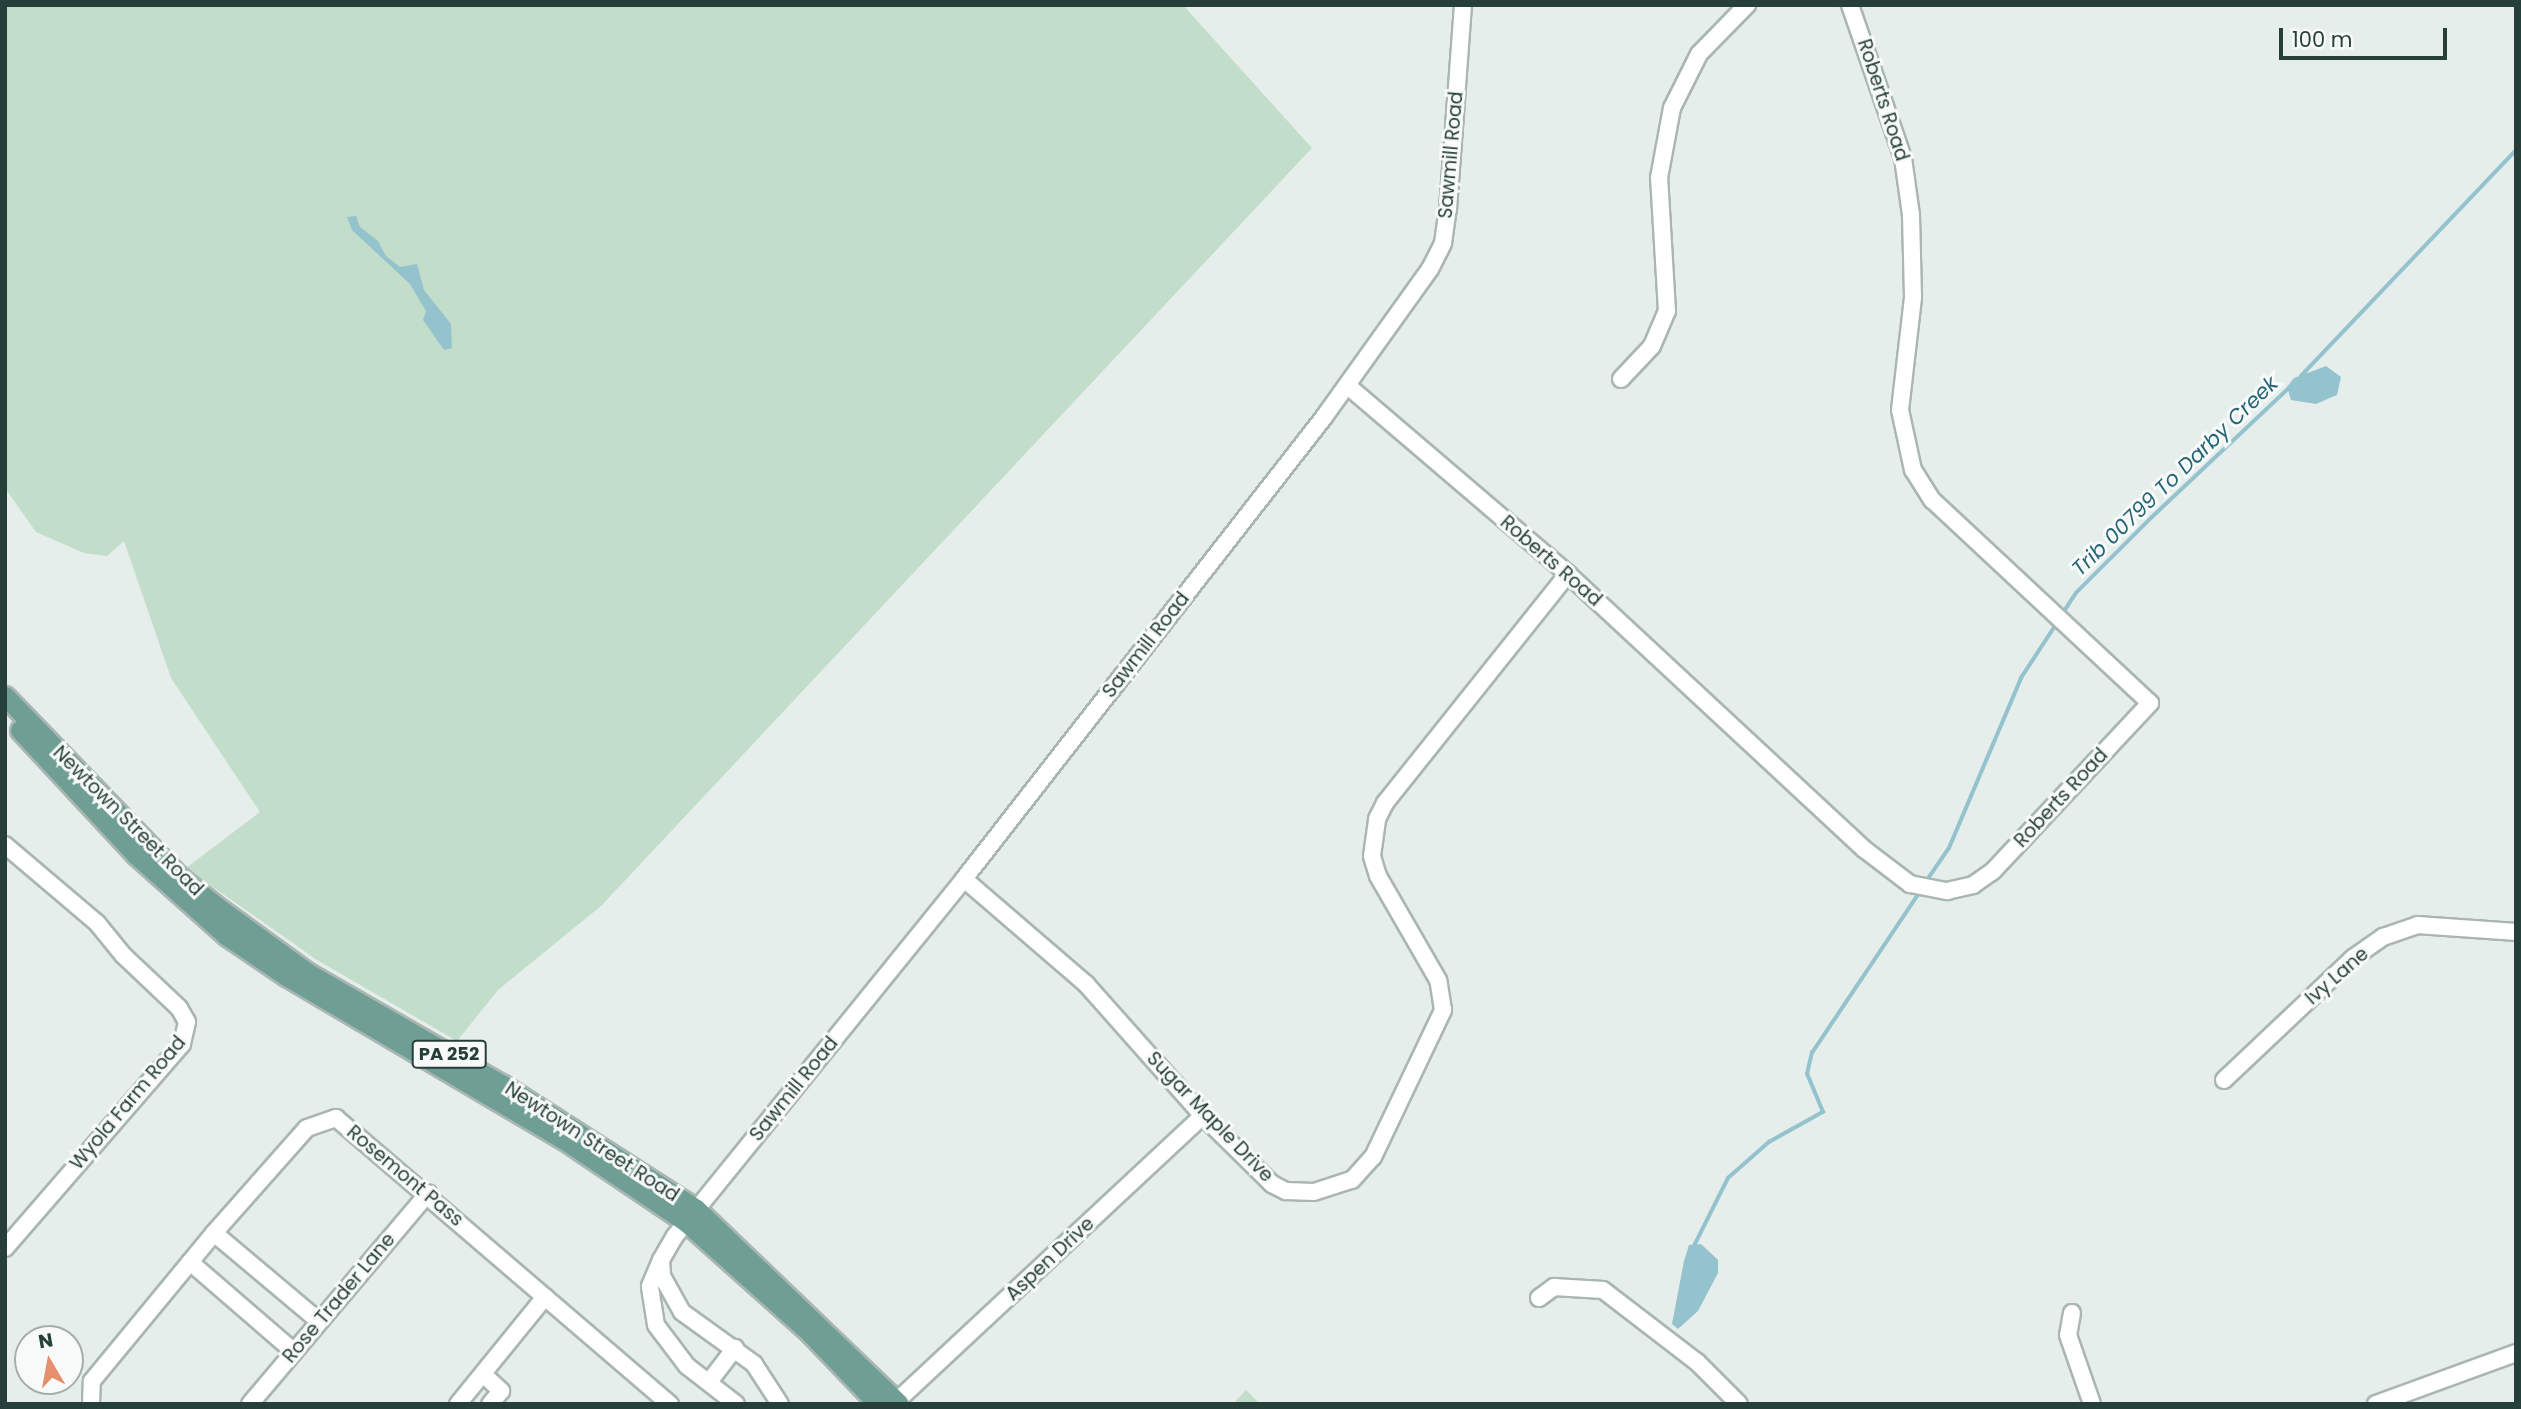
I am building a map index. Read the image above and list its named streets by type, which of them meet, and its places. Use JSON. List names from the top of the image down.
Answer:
{
  "streets": {
    "main road": ["Newtown Street Road", "PA 252"],
    "street": [
      "Roberts Road",
      "Sawmill Road",
      "Ivy Lane",
      "Wyola Farm Road",
      "Sugar Maple Drive",
      "Rosemont Pass",
      "Aspen Drive",
      "Rose Trader Lane"
    ]
  },
  "crossings": [
    ["Roberts Road", "Sawmill Road"],
    ["Roberts Road", "Sugar Maple Drive"],
    ["Sawmill Road", "Newtown Street Road"],
    ["Sawmill Road", "Sugar Maple Drive"],
    ["Newtown Street Road", "Aspen Drive"],
    ["Sugar Maple Drive", "Aspen Drive"],
    ["Rosemont Pass", "Rose Trader Lane"]
  ],
  "water": ["Trib 00799 To Darby Creek"],
  "scale_bar": "100 m",
  "north": "top"
}
